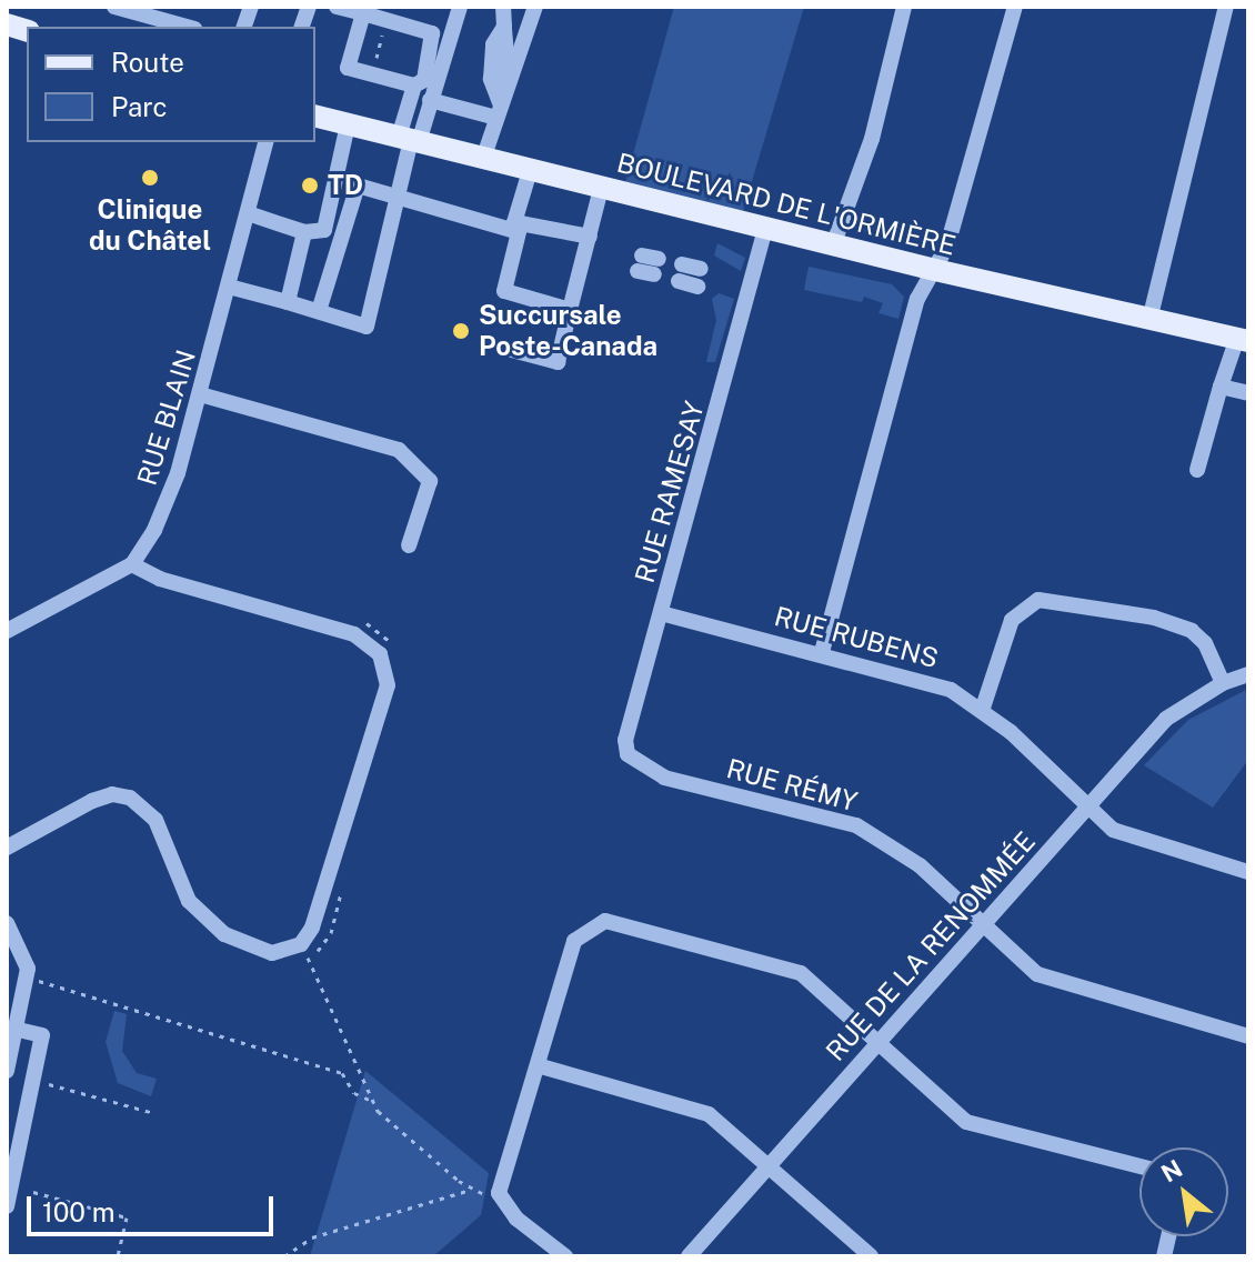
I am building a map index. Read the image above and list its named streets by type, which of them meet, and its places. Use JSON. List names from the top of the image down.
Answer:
{
  "streets": {
    "main road": ["BOULEVARD DE L'ORMIÈRE"],
    "street": [
      "RUE BLAIN",
      "RUE RAMESAY",
      "RUE RUBENS",
      "RUE RÉMY",
      "RUE DE LA RENOMMÉE"
    ]
  },
  "crossings": [
    ["BOULEVARD DE L'ORMIÈRE", "RUE RAMESAY"],
    ["RUE RAMESAY", "RUE RUBENS"],
    ["RUE RAMESAY", "RUE RÉMY"],
    ["RUE RUBENS", "RUE DE LA RENOMMÉE"],
    ["RUE RÉMY", "RUE DE LA RENOMMÉE"]
  ],
  "places": ["Clinique du Châtel", "TD", "Succursale Poste-Canada"],
  "legend": ["Route", "Parc"],
  "scale_bar": "100 m",
  "north": "top left"
}
